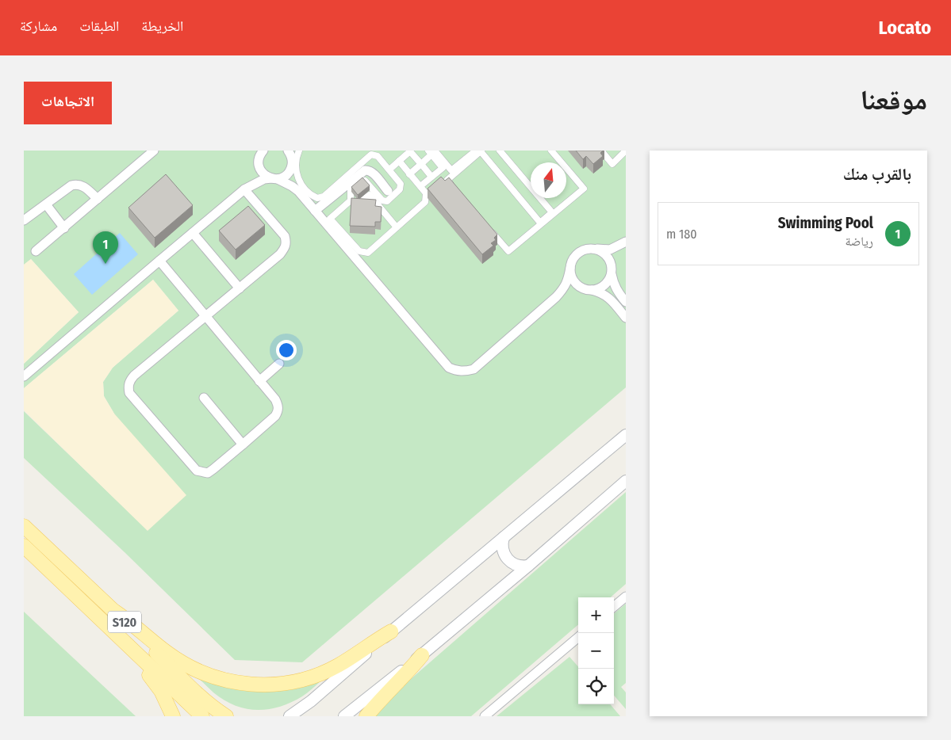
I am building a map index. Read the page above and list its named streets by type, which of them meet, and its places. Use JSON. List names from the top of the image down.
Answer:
{
  "streets": {
    "main road": ["S120"]
  },
  "north": "top",
  "page": {
    "header": "Locato",
    "nav": ["الخريطة", "الطبقات", "مشاركة"],
    "title": "موقعنا",
    "buttons": "الاتجاهات",
    "heading": "بالقرب منك",
    "list": [
      {
        "mark": "1",
        "name": "Swimming Pool",
        "note": "رياضة",
        "value": "180 m"
      }
    ],
    "pins": "1",
    "map_buttons": ["+", "−"]
  }
}
